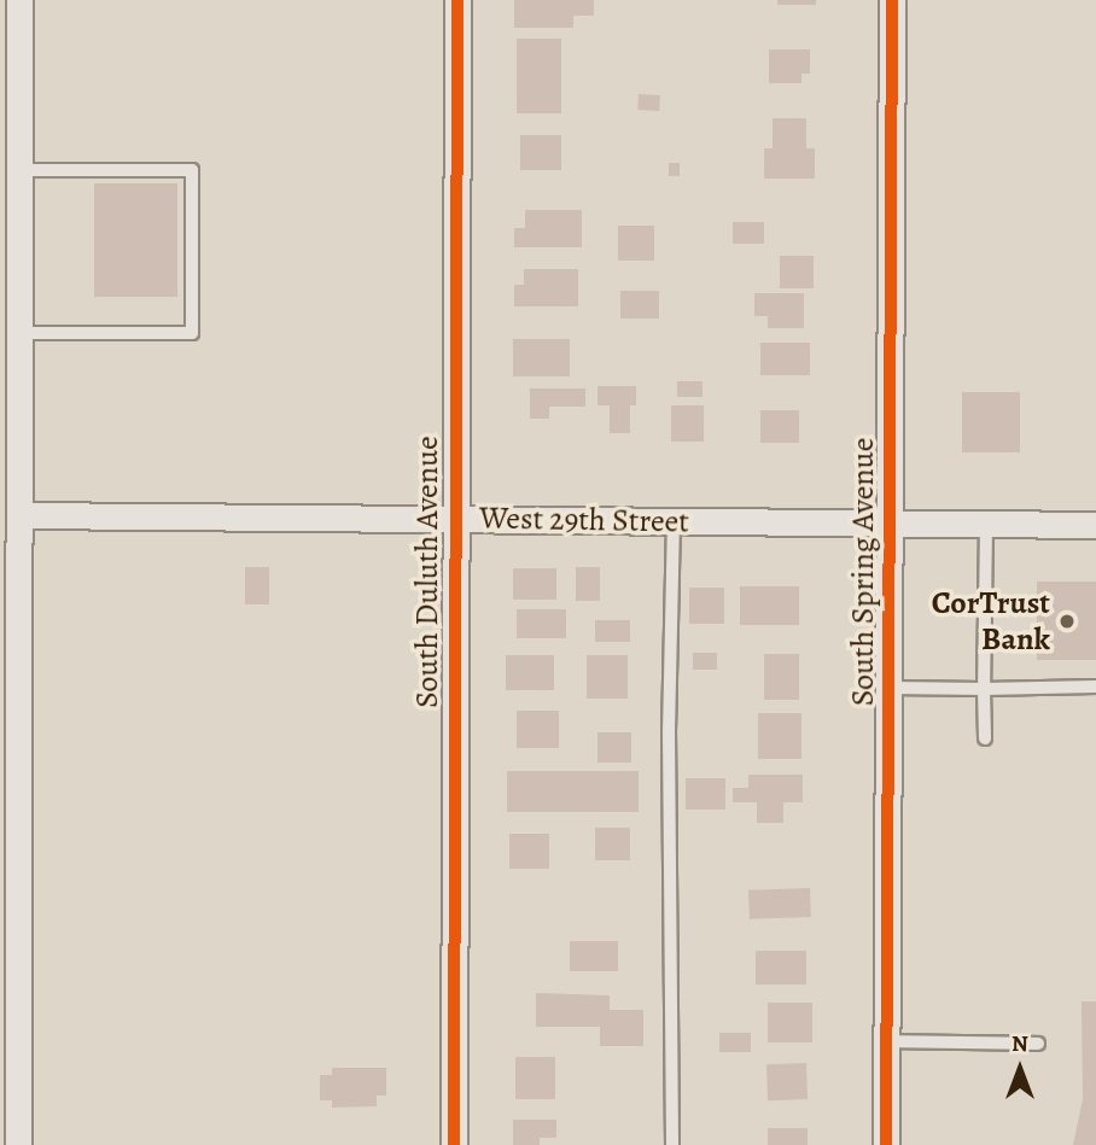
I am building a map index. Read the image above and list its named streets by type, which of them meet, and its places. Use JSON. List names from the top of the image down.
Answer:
{
  "streets": {
    "street": ["West 29th Street", "South Duluth Avenue", "South Spring Avenue"]
  },
  "crossings": [
    ["West 29th Street", "South Duluth Avenue"],
    ["West 29th Street", "South Spring Avenue"]
  ],
  "places": ["CorTrust Bank"],
  "north": "top"
}
